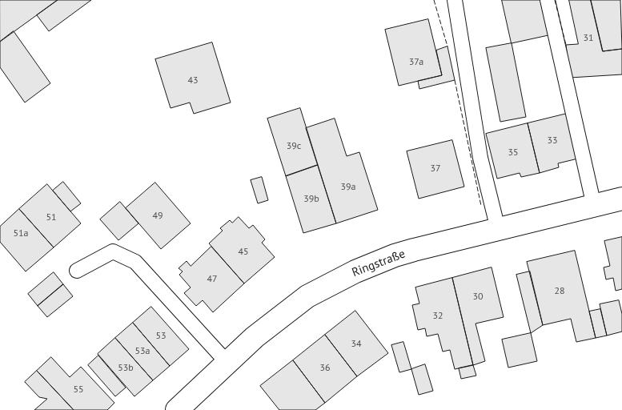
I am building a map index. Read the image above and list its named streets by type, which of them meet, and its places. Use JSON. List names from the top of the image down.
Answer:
{
  "streets": {
    "street": ["Ringstraße"]
  },
  "house_numbers": [
    "31",
    "37a",
    "43",
    "33",
    "39c",
    "35",
    "37",
    "39a",
    "39b",
    "49",
    "51",
    "51a",
    "45",
    "47",
    "28",
    "30",
    "32",
    "53",
    "34",
    "53a",
    "53b",
    "36",
    "55"
  ]
}
